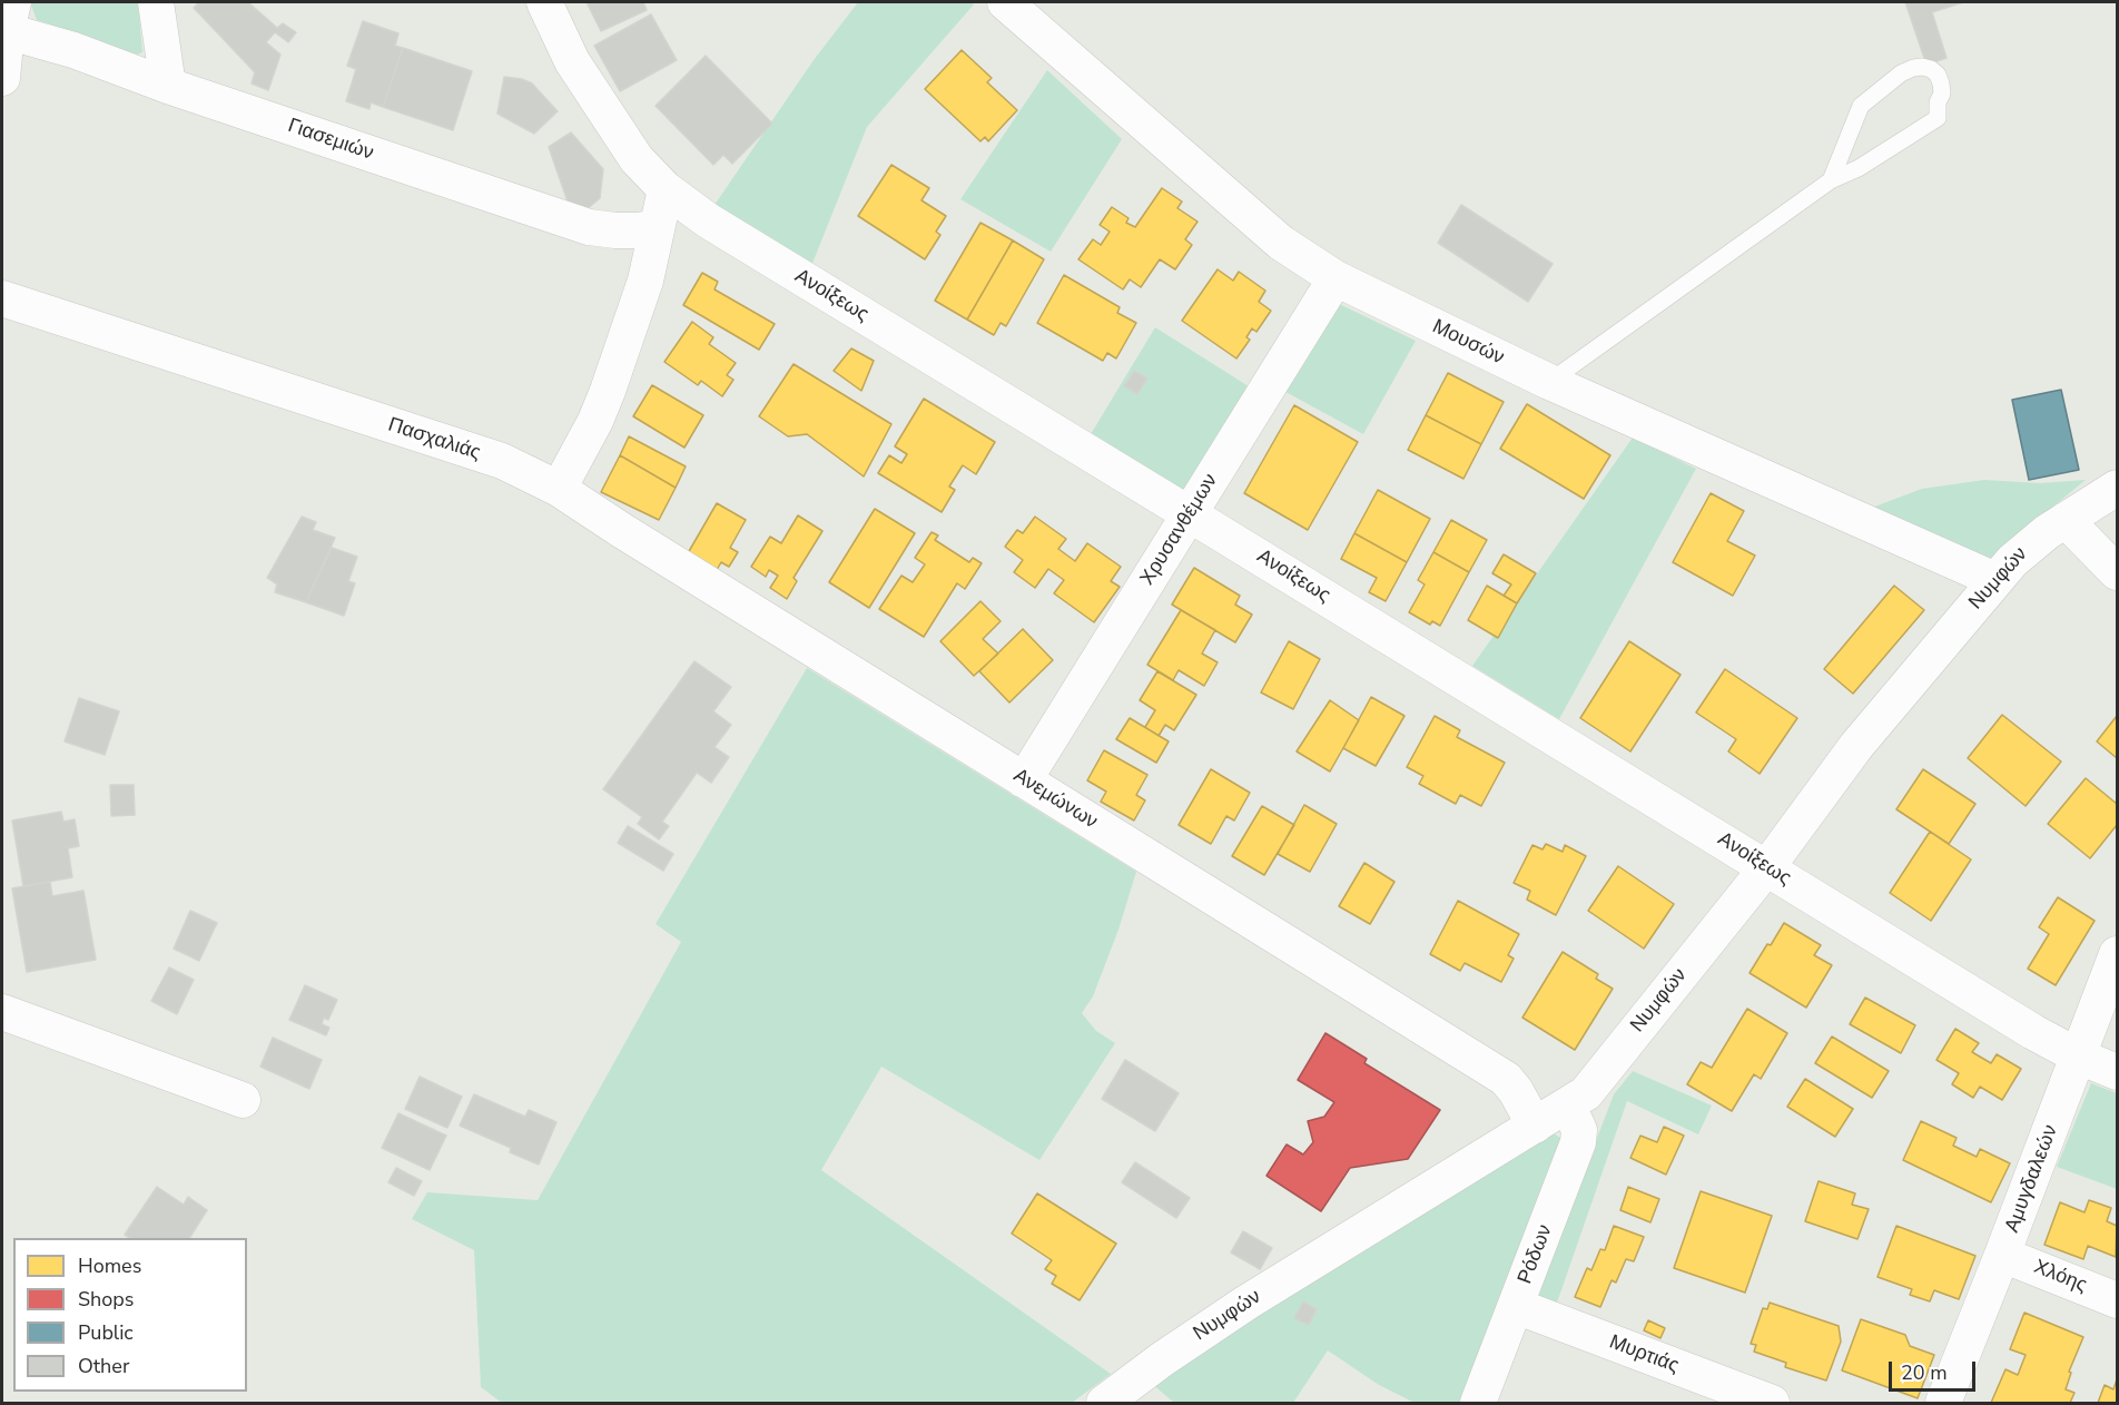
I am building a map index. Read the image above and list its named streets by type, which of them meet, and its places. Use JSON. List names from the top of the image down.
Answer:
{
  "streets": {
    "street": [
      "Γιασεμιών",
      "Ανοίξεως",
      "Μουσών",
      "Πασχαλιάς",
      "Χρυσανθέμων",
      "Νυμφών",
      "Ανεμώνων",
      "Αμυγδαλεών",
      "Ρόδων",
      "Χλόης",
      "Μυρτιάς"
    ]
  },
  "crossings": [
    ["Ανοίξεως", "Χρυσανθέμων"],
    ["Ανοίξεως", "Νυμφών"],
    ["Ανοίξεως", "Αμυγδαλεών"],
    ["Μουσών", "Χρυσανθέμων"],
    ["Μουσών", "Νυμφών"],
    ["Πασχαλιάς", "Ανεμώνων"],
    ["Χρυσανθέμων", "Ανεμώνων"],
    ["Νυμφών", "Ανεμώνων"],
    ["Νυμφών", "Ρόδων"],
    ["Αμυγδαλεών", "Χλόης"],
    ["Ρόδων", "Μυρτιάς"]
  ],
  "legend": [
    "Homes",
    "Shops",
    "Public",
    "Other"
  ],
  "scale_bar": "20 m"
}
